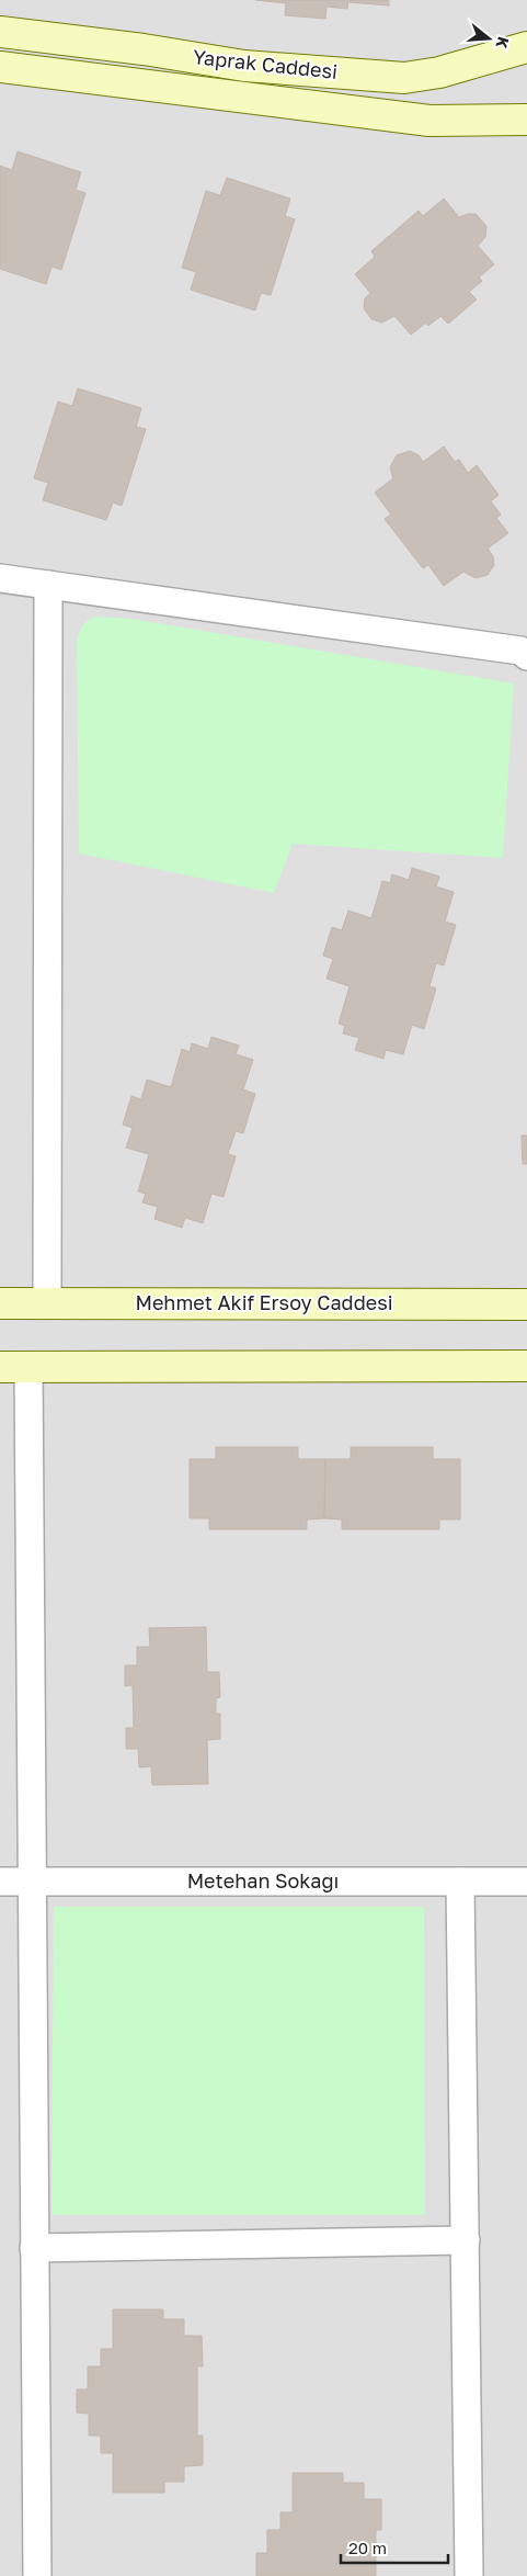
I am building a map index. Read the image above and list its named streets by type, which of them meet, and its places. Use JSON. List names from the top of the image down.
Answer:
{
  "streets": {
    "street": ["Yaprak Caddesi", "Mehmet Akif Ersoy Caddesi", "Metehan Sokağı"]
  },
  "scale_bar": "20 m",
  "north": "right"
}
